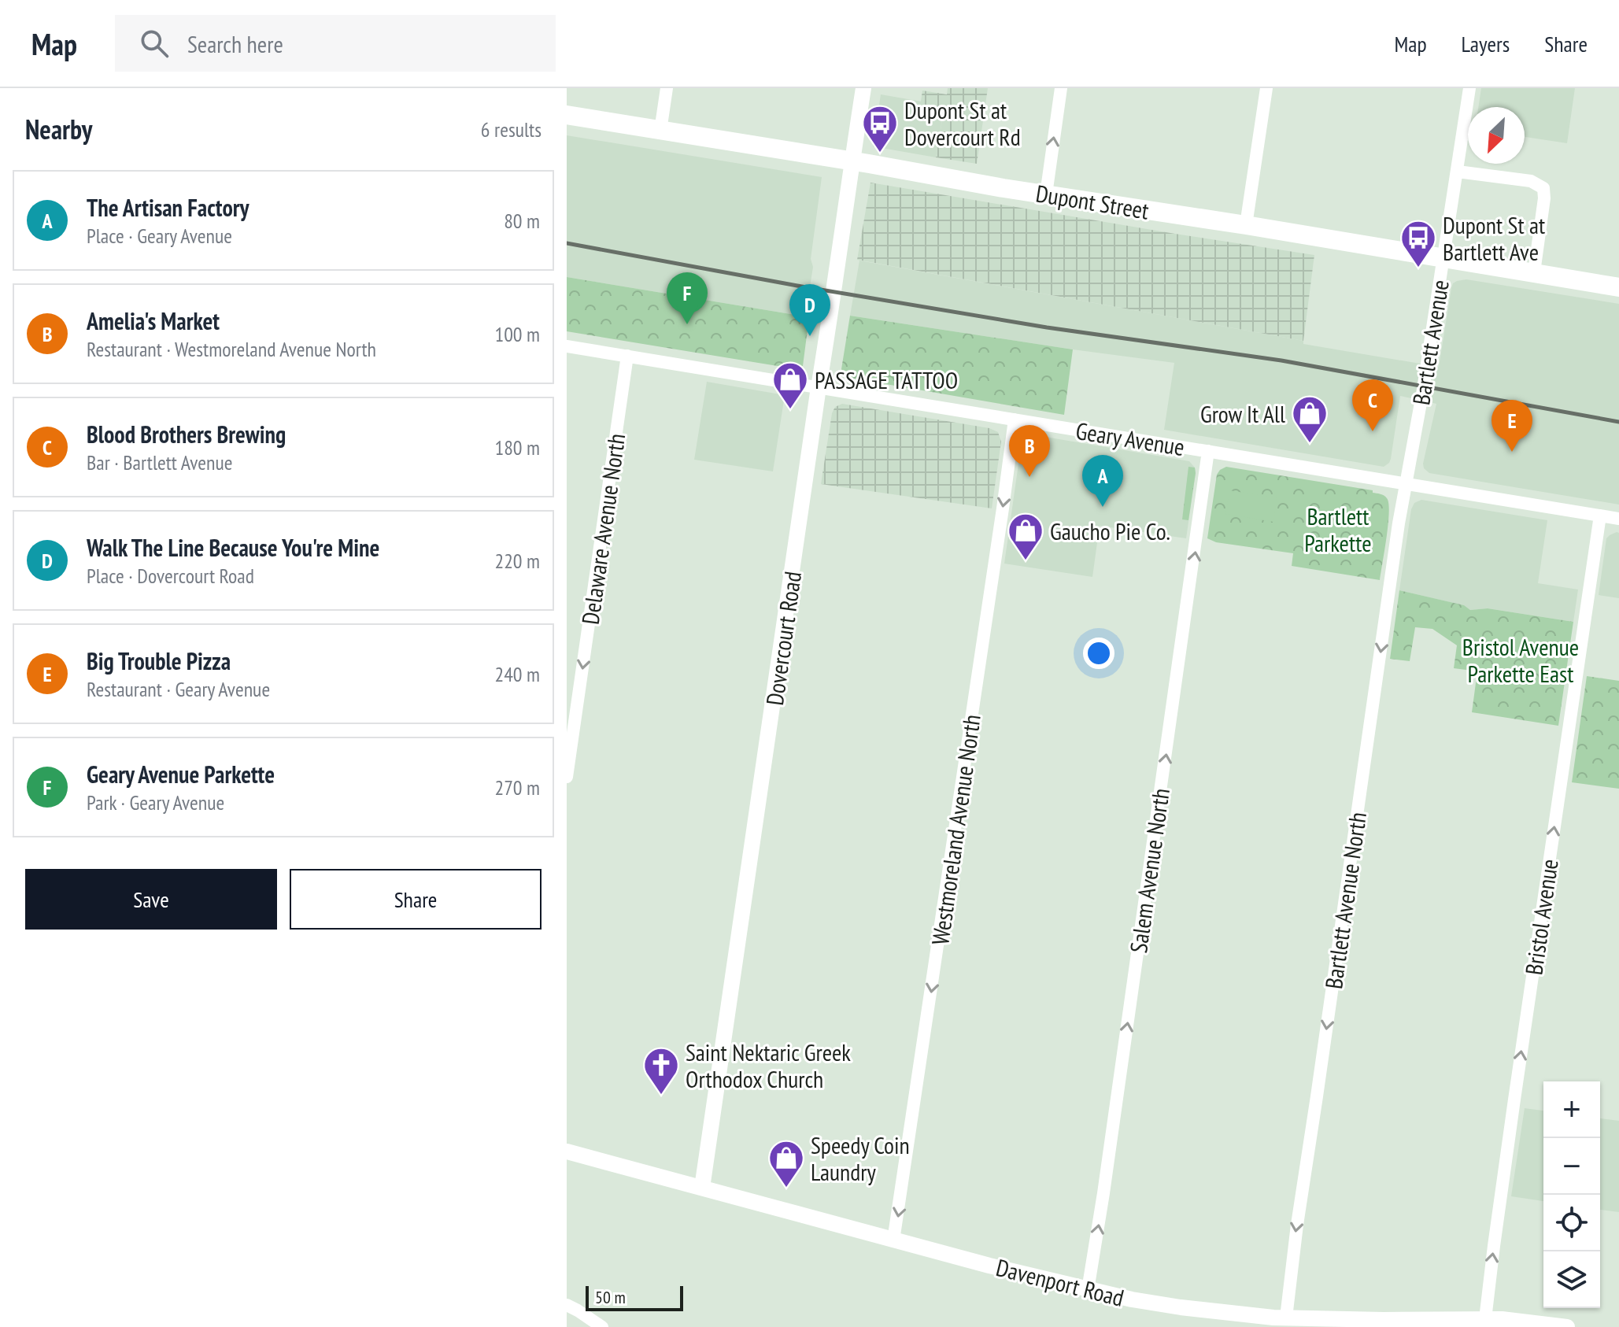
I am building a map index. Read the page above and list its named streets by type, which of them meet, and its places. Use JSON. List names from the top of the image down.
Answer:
{
  "streets": {
    "main road": ["Dupont Street"],
    "street": [
      "Bartlett Avenue",
      "Geary Avenue",
      "Delaware Avenue North",
      "Dovercourt Road",
      "Westmoreland Avenue North",
      "Salem Avenue North",
      "Bartlett Avenue North",
      "Bristol Avenue",
      "Davenport Road"
    ]
  },
  "crossings": [
    ["Dupont Street", "Bartlett Avenue"],
    ["Dupont Street", "Dovercourt Road"],
    ["Bartlett Avenue", "Geary Avenue"],
    ["Bartlett Avenue", "Bartlett Avenue North"],
    ["Geary Avenue", "Delaware Avenue North"],
    ["Geary Avenue", "Dovercourt Road"],
    ["Geary Avenue", "Westmoreland Avenue North"],
    ["Geary Avenue", "Salem Avenue North"],
    ["Geary Avenue", "Bartlett Avenue North"],
    ["Geary Avenue", "Bristol Avenue"],
    ["Dovercourt Road", "Davenport Road"],
    ["Westmoreland Avenue North", "Davenport Road"],
    ["Salem Avenue North", "Davenport Road"],
    ["Bartlett Avenue North", "Davenport Road"],
    ["Bristol Avenue", "Davenport Road"]
  ],
  "one_way": [
    "Delaware Avenue North",
    "Westmoreland Avenue North",
    "Salem Avenue North",
    "Bartlett Avenue North",
    "Bristol Avenue"
  ],
  "parks": ["Bartlett Parkette", "Bristol Avenue Parkette East"],
  "places": {
    "bus stop": ["Dupont St at Dovercourt Rd", "Dupont St at Bartlett Ave"],
    "shop": [
      "PASSAGE TATTOO",
      "Grow It All",
      "Gaucho Pie Co.",
      "Speedy Coin Laundry"
    ],
    "church": ["Saint Nektaric Greek Orthodox Church"]
  },
  "scale_bar": "50 m",
  "north": "bottom left",
  "page": {
    "header": "Map",
    "search": "Search here",
    "nav": ["Map", "Layers", "Share"],
    "heading": ["Nearby", "6 results"],
    "list": [
      {
        "mark": "A",
        "name": "The Artisan Factory",
        "note": "Place · Geary Avenue",
        "value": "80 m"
      },
      {
        "mark": "B",
        "name": "Amelia's Market",
        "note": "Restaurant · Westmoreland Avenue North",
        "value": "100 m"
      },
      {
        "mark": "C",
        "name": "Blood Brothers Brewing",
        "note": "Bar · Bartlett Avenue",
        "value": "180 m"
      },
      {
        "mark": "D",
        "name": "Walk The Line Because You're Mine",
        "note": "Place · Dovercourt Road",
        "value": "220 m"
      },
      {
        "mark": "E",
        "name": "Big Trouble Pizza",
        "note": "Restaurant · Geary Avenue",
        "value": "240 m"
      },
      {
        "mark": "F",
        "name": "Geary Avenue Parkette",
        "note": "Park · Geary Avenue",
        "value": "270 m"
      }
    ],
    "pins": [
      "F",
      "D",
      "C",
      "E",
      "B",
      "A"
    ],
    "buttons": ["Save", "Share"],
    "map_buttons": ["+", "−"],
    "scale": "50 m"
  }
}
